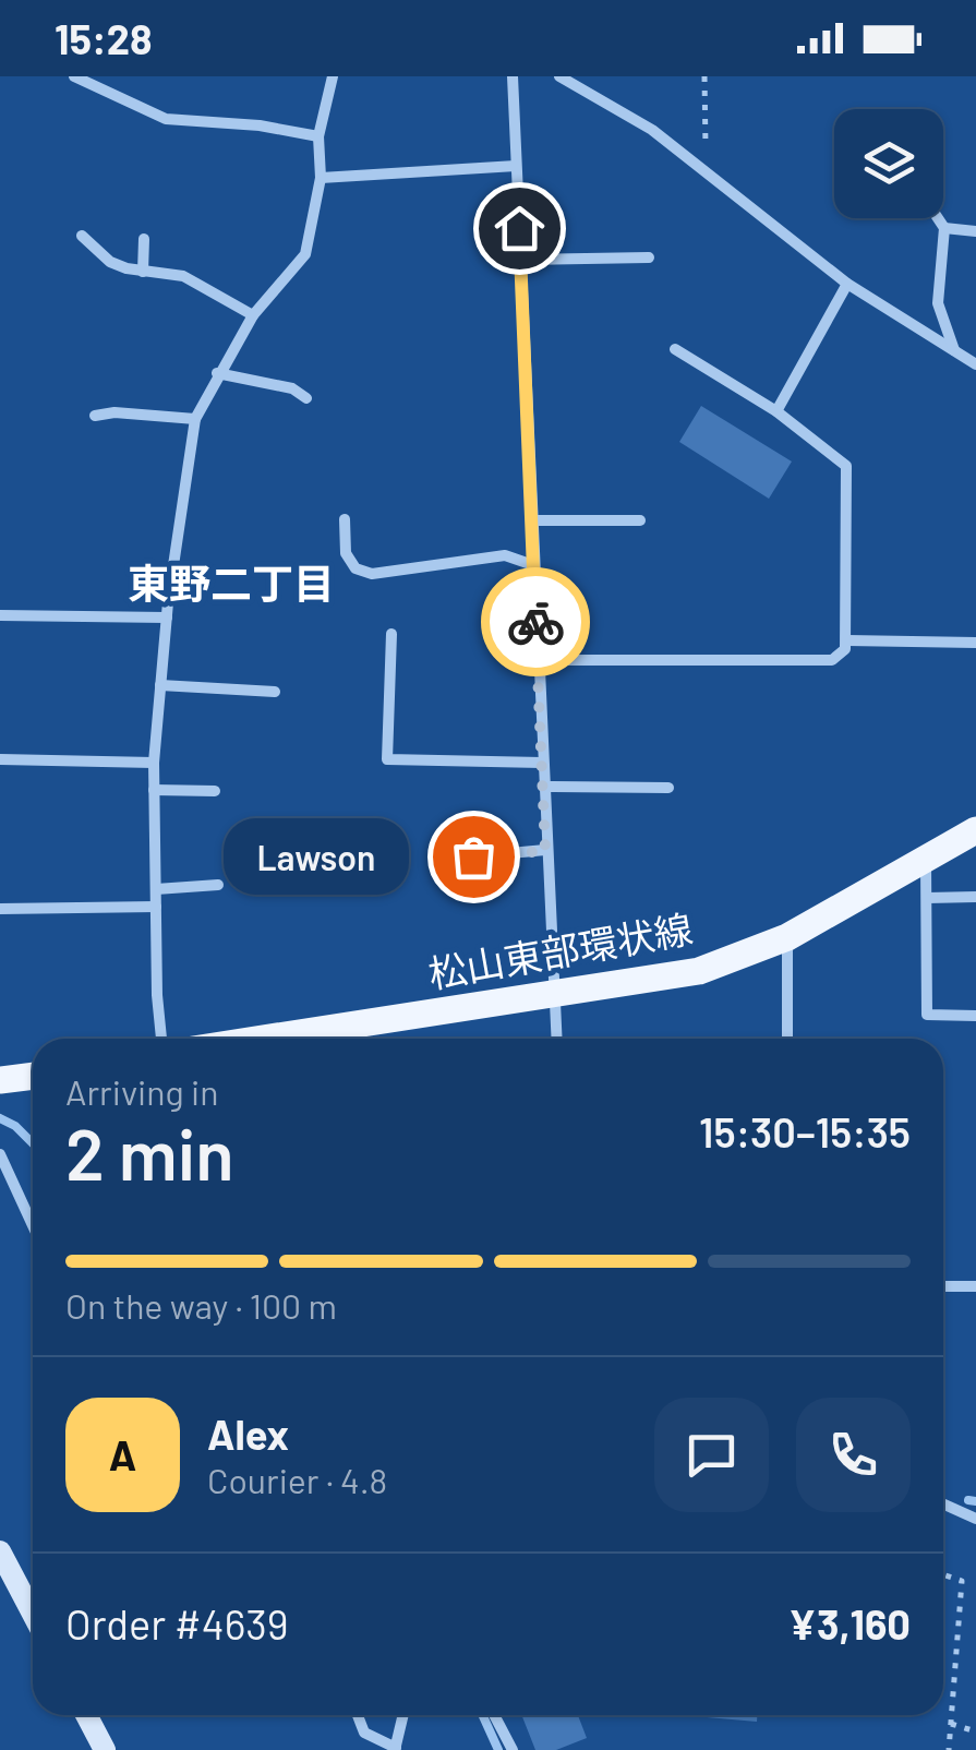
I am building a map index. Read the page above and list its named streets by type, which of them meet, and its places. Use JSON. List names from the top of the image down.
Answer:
{
  "streets": {
    "main road": ["松山東部環状線"]
  },
  "districts": ["東野二丁目"],
  "places": ["Lawson"],
  "page": {
    "status": "15:28",
    "bubble": "Lawson",
    "heading": ["2 min", "Arriving in", "15:30–15:35"],
    "panel": [
      "Alex",
      "Courier · 4.8",
      "Order #4639",
      "¥3,160"
    ],
    "bar": "On the way · 100 m",
    "round": "A"
  }
}
